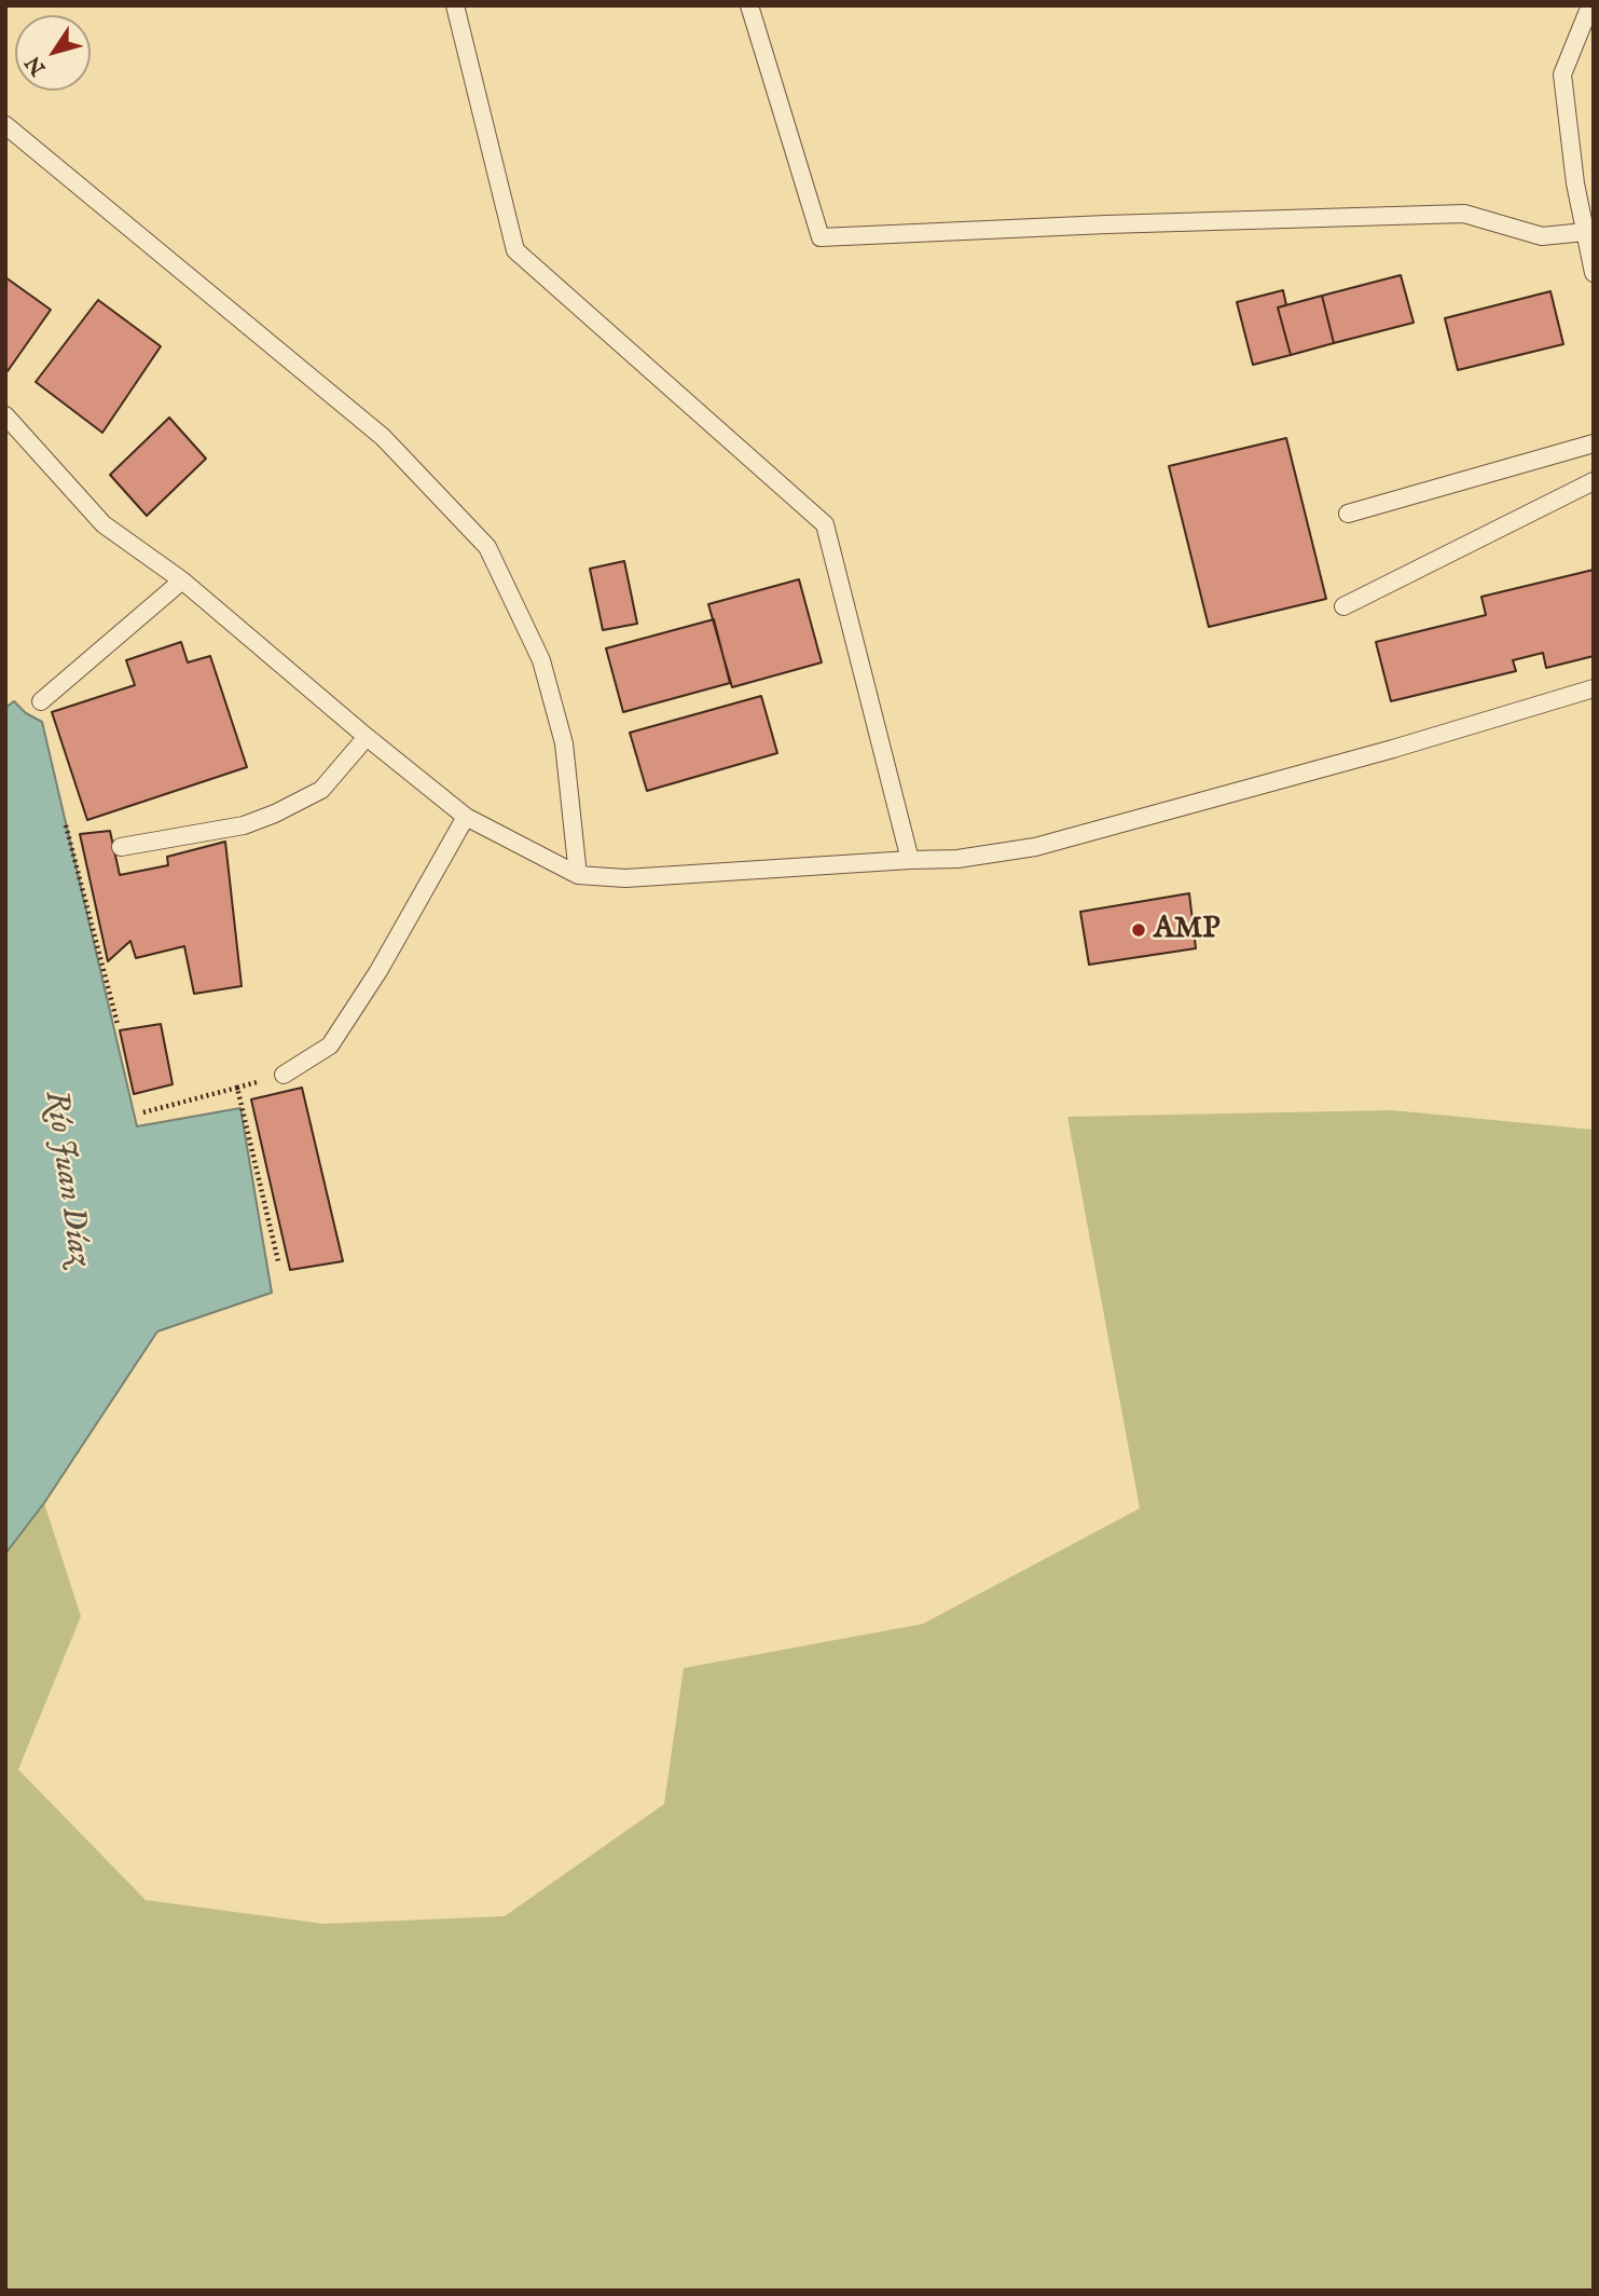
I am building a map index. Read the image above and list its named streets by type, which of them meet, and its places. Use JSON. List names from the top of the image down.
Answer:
{
  "water": ["Río Juan Díaz"],
  "places": ["AMP"],
  "north": "bottom left"
}
